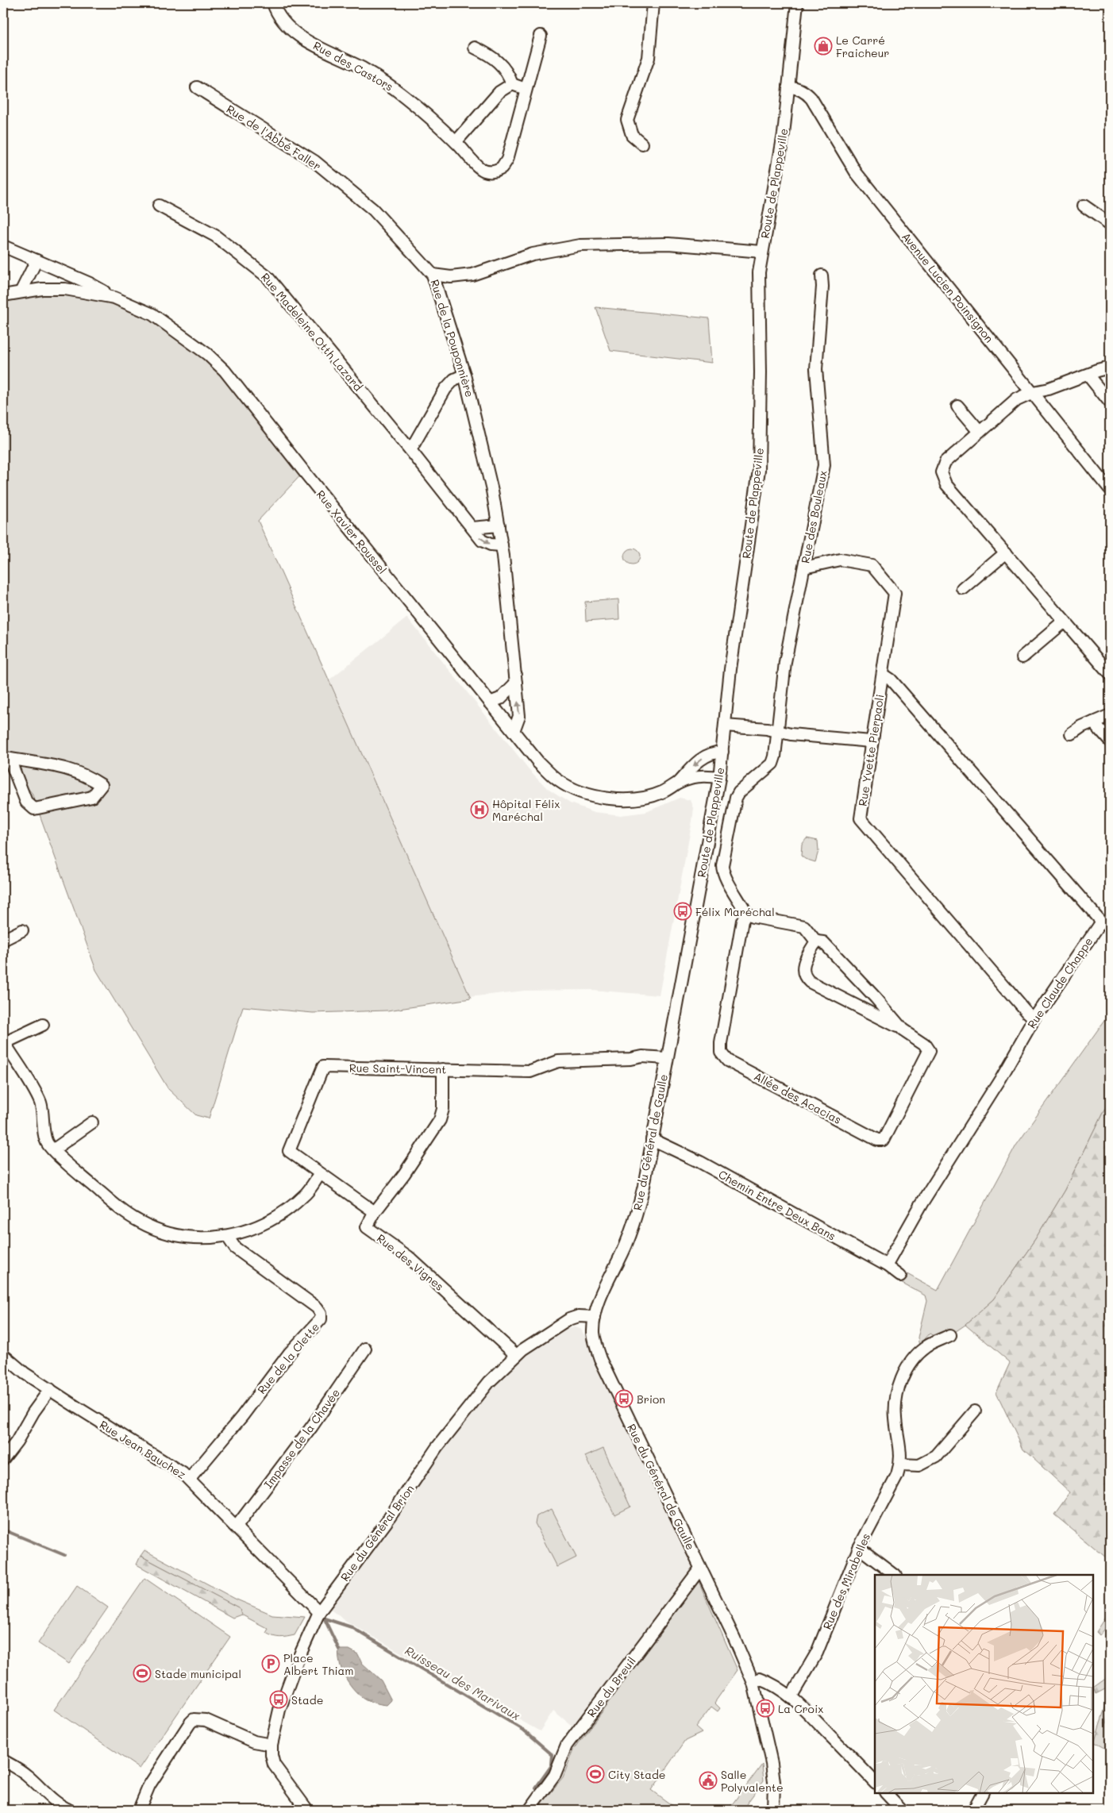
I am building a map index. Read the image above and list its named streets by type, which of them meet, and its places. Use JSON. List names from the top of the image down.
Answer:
{
  "streets": {
    "street": [
      "Rue des Castors",
      "Rue de l'Abbé Faller",
      "Route de Plappeville",
      "Avenue Lucien Poinsignon",
      "Rue Madeleine Otth Lazard",
      "Rue de la Pouponnière",
      "Rue des Bouleaux",
      "Rue Xavier Roussel",
      "Rue Yvette Pierpaoli",
      "Rue Claude Chappe",
      "Rue Saint-Vincent",
      "Allée des Acacias",
      "Rue du Général de Gaulle",
      "Chemin Entre Deux Bans",
      "Rue des Vignes",
      "Rue de la Clette",
      "Impasse de la Chavée",
      "Rue Jean Bauchez",
      "Rue du Général Brion",
      "Rue des Mirabelles",
      "Rue du Breuil"
    ]
  },
  "crossings": [
    ["Rue de l'Abbé Faller", "Rue de la Pouponnière"],
    ["Route de Plappeville", "Avenue Lucien Poinsignon"],
    ["Route de Plappeville", "Rue de la Pouponnière"],
    ["Route de Plappeville", "Rue Xavier Roussel"],
    ["Route de Plappeville", "Rue du Général de Gaulle"],
    ["Rue Madeleine Otth Lazard", "Rue de la Pouponnière"],
    ["Rue de la Pouponnière", "Rue Xavier Roussel"],
    ["Rue des Bouleaux", "Rue Yvette Pierpaoli"],
    ["Rue Yvette Pierpaoli", "Rue Claude Chappe"],
    ["Rue Claude Chappe", "Chemin Entre Deux Bans"],
    ["Rue Saint-Vincent", "Rue du Général de Gaulle"],
    ["Rue Saint-Vincent", "Rue des Vignes"],
    ["Rue du Général de Gaulle", "Chemin Entre Deux Bans"],
    ["Rue du Général de Gaulle", "Rue du Général Brion"],
    ["Rue du Général de Gaulle", "Rue du Breuil"],
    ["Rue des Vignes", "Rue du Général Brion"],
    ["Rue de la Clette", "Rue Jean Bauchez"],
    ["Impasse de la Chavée", "Rue Jean Bauchez"],
    ["Rue Jean Bauchez", "Rue du Général Brion"]
  ],
  "water": ["Ruisseau des Marivaux"],
  "places": {
    "shop": ["Le Carré Fraicheur"],
    "hospital": ["Hôpital Félix Maréchal"],
    "bus stop": [
      "Félix Maréchal",
      "Brion",
      "Stade",
      "La Croix"
    ],
    "parking": ["Place Albert Thiam"],
    "sports": ["Stade municipal", "City Stade"],
    "public building": ["Salle Polyvalente"]
  }
}
